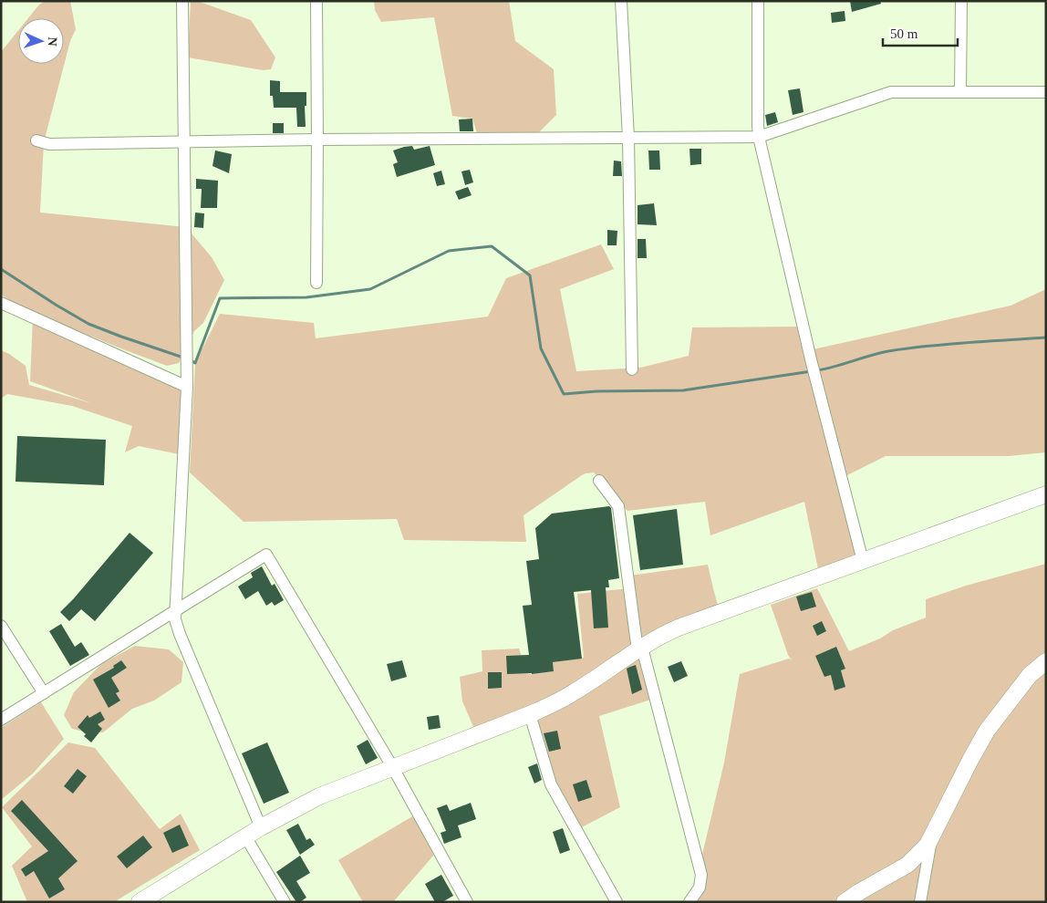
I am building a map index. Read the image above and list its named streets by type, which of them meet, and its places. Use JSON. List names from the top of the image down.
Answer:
{
  "scale_bar": "50 m",
  "north": "right"
}
